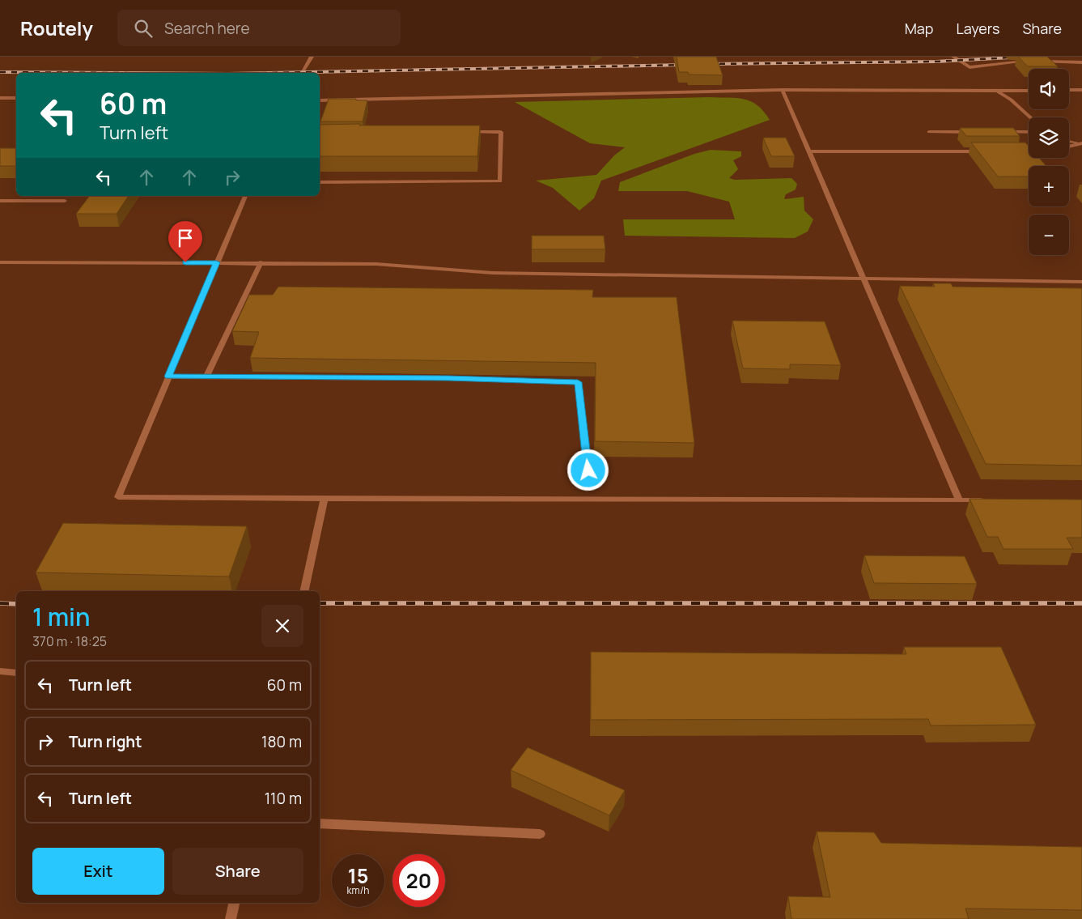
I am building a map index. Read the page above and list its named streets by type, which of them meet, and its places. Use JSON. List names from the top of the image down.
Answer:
{
  "page": {
    "header": "Routely",
    "search": "Search here",
    "nav": ["Map", "Layers", "Share"],
    "map_buttons": ["+", "−"],
    "turn": ["60 m", "Turn left"],
    "heading": ["1 min", "370 m · 18:25"],
    "list": [
      {
        "name": "Turn left",
        "value": "60 m"
      },
      {
        "name": "Turn right",
        "value": "180 m"
      },
      {
        "name": "Turn left",
        "value": "110 m"
      }
    ],
    "buttons": ["Exit", "Share"],
    "speed": "15 km/h",
    "limit": "20"
  }
}
